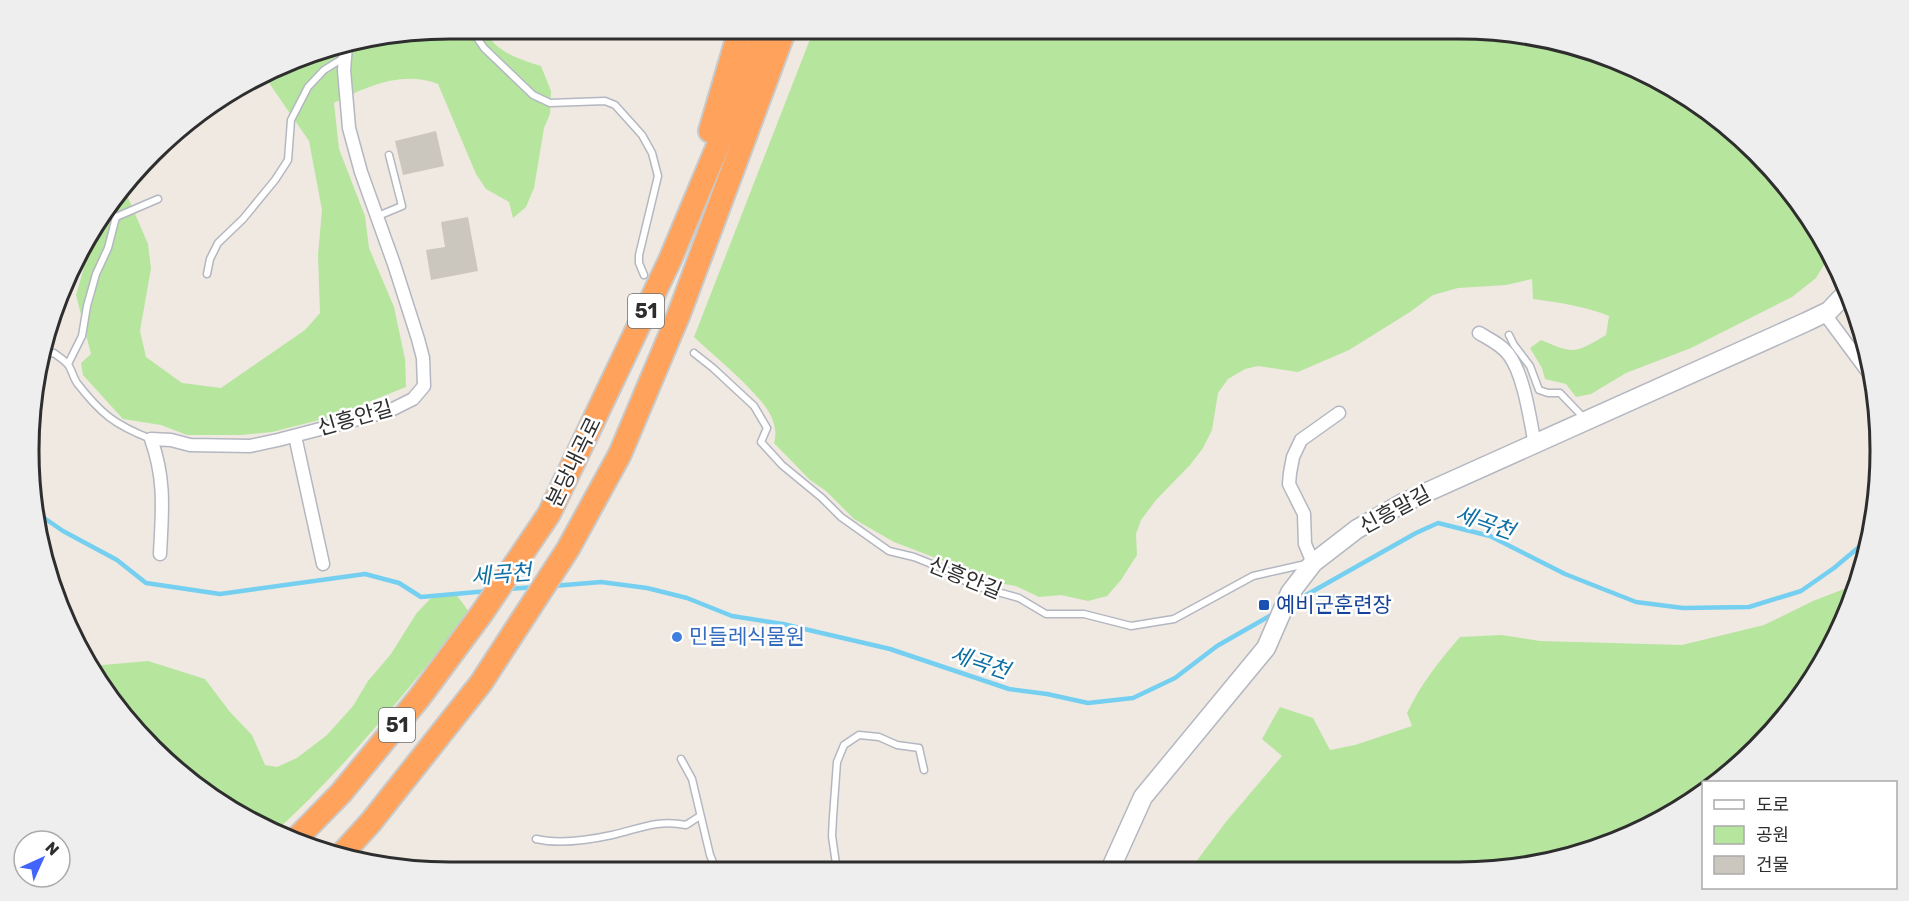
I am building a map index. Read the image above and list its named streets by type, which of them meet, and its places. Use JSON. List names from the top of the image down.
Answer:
{
  "streets": {
    "highway": ["51", "분당내곡로"],
    "street": ["신흥안길", "신흥말길"]
  },
  "crossings": [
    ["신흥안길", "신흥말길"]
  ],
  "water": ["세곡천"],
  "places": {
    "transit": ["예비군훈련장"],
    "other": ["민들레식물원"]
  },
  "legend": ["도로", "공원", "건물"],
  "north": "top right"
}
